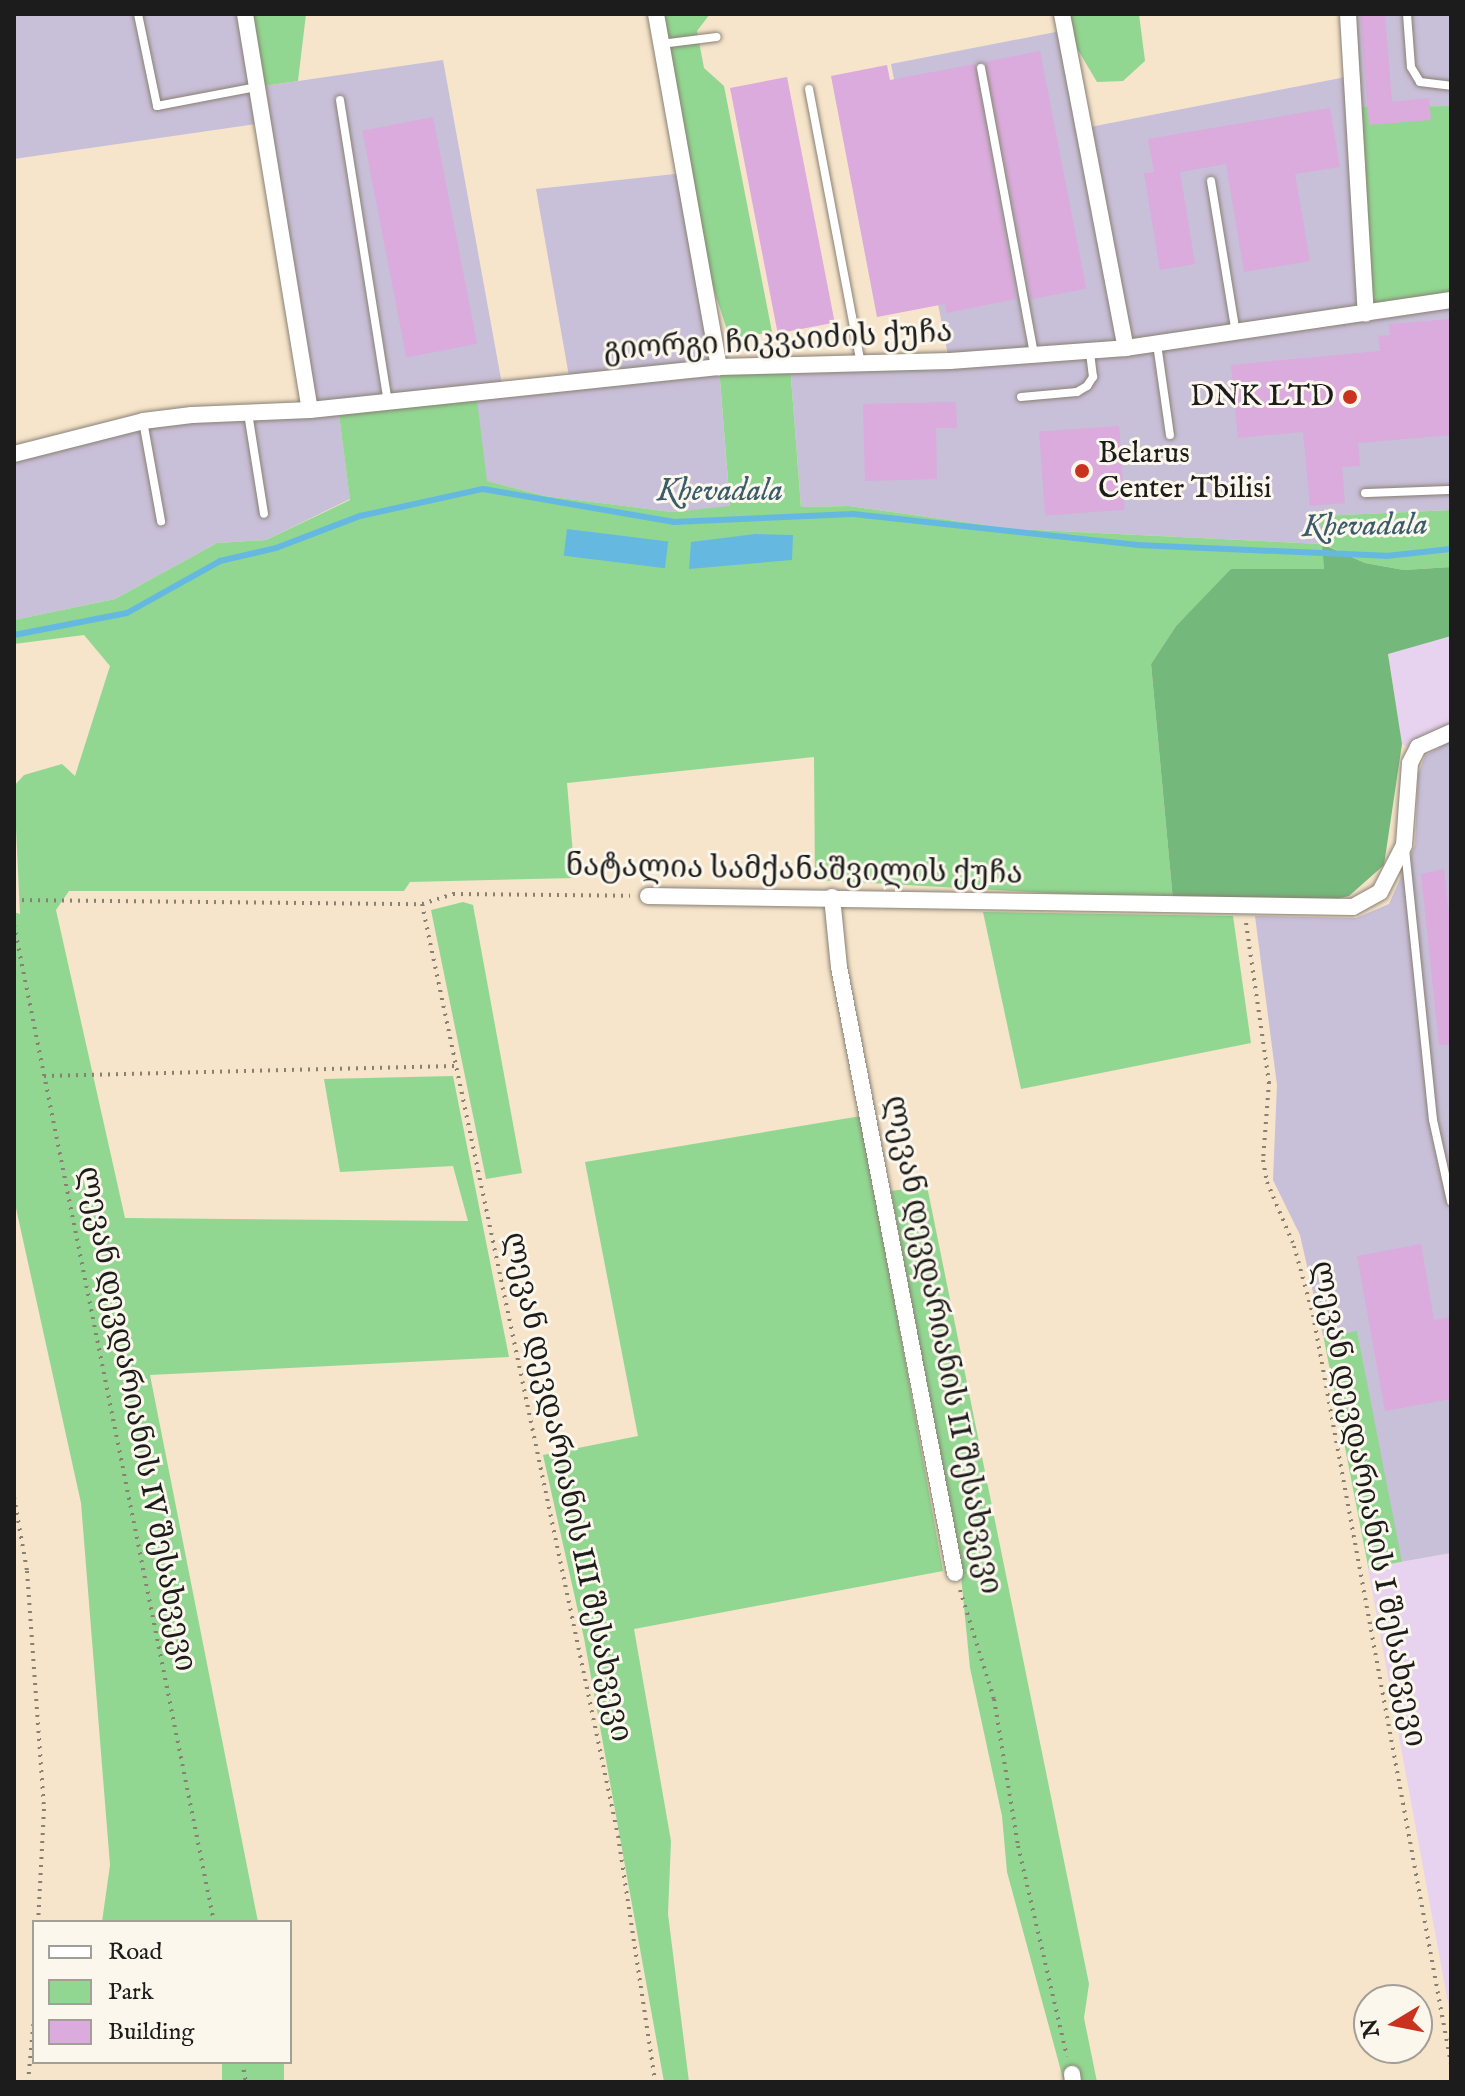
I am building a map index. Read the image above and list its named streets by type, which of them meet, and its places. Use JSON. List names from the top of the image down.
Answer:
{
  "streets": {
    "street": ["გიორგი ჩიკვაიძის ქუჩა", "ნატალია სამქანაშვილის ქუჩა", "ლევან დევდარიანის II შესახვევი"],
    "path": ["ლევან დევდარიანის IV შესახვევი", "ლევან დევდარიანის III შესახვევი", "ლევან დევდარიანის I შესახვევი"]
  },
  "crossings": [
    ["ნატალია სამქანაშვილის ქუჩა", "ლევან დევდარიანის II შესახვევი"],
    ["ნატალია სამქანაშვილის ქუჩა", "ლევან დევდარიანის III შესახვევი"],
    ["ნატალია სამქანაშვილის ქუჩა", "ლევან დევდარიანის I შესახვევი"]
  ],
  "water": ["Khevadala"],
  "places": ["DNK LTD", "Belarus Center Tbilisi"],
  "legend": ["Road", "Park", "Building"],
  "north": "left"
}
